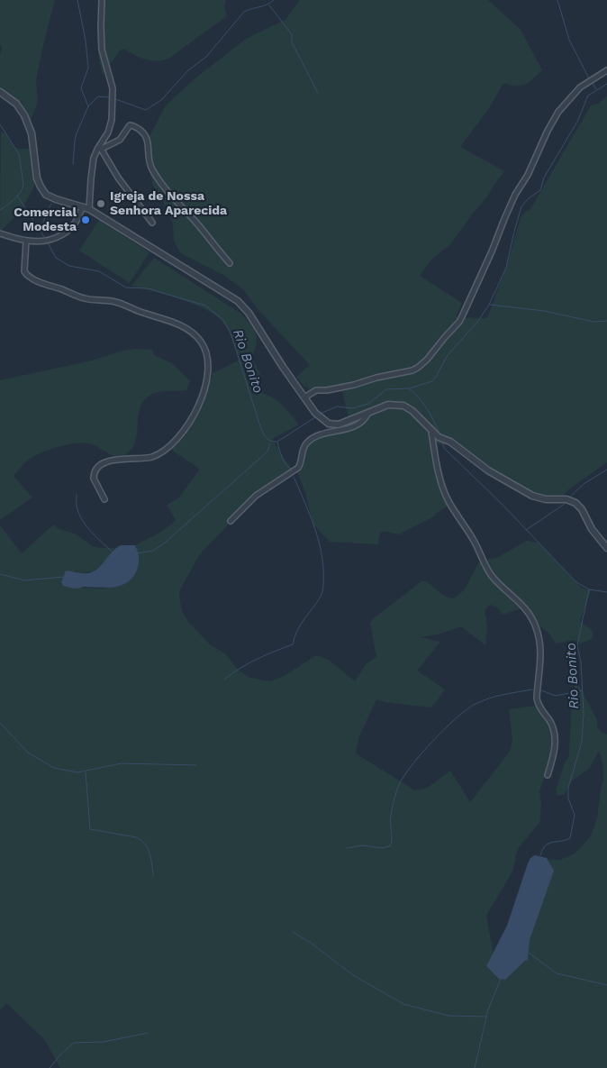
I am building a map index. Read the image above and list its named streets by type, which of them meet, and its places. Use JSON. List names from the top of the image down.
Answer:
{
  "water": ["Rio Bonito"],
  "places": ["Igreja de Nossa Senhora Aparecida", "Comercial Modesta"]
}
